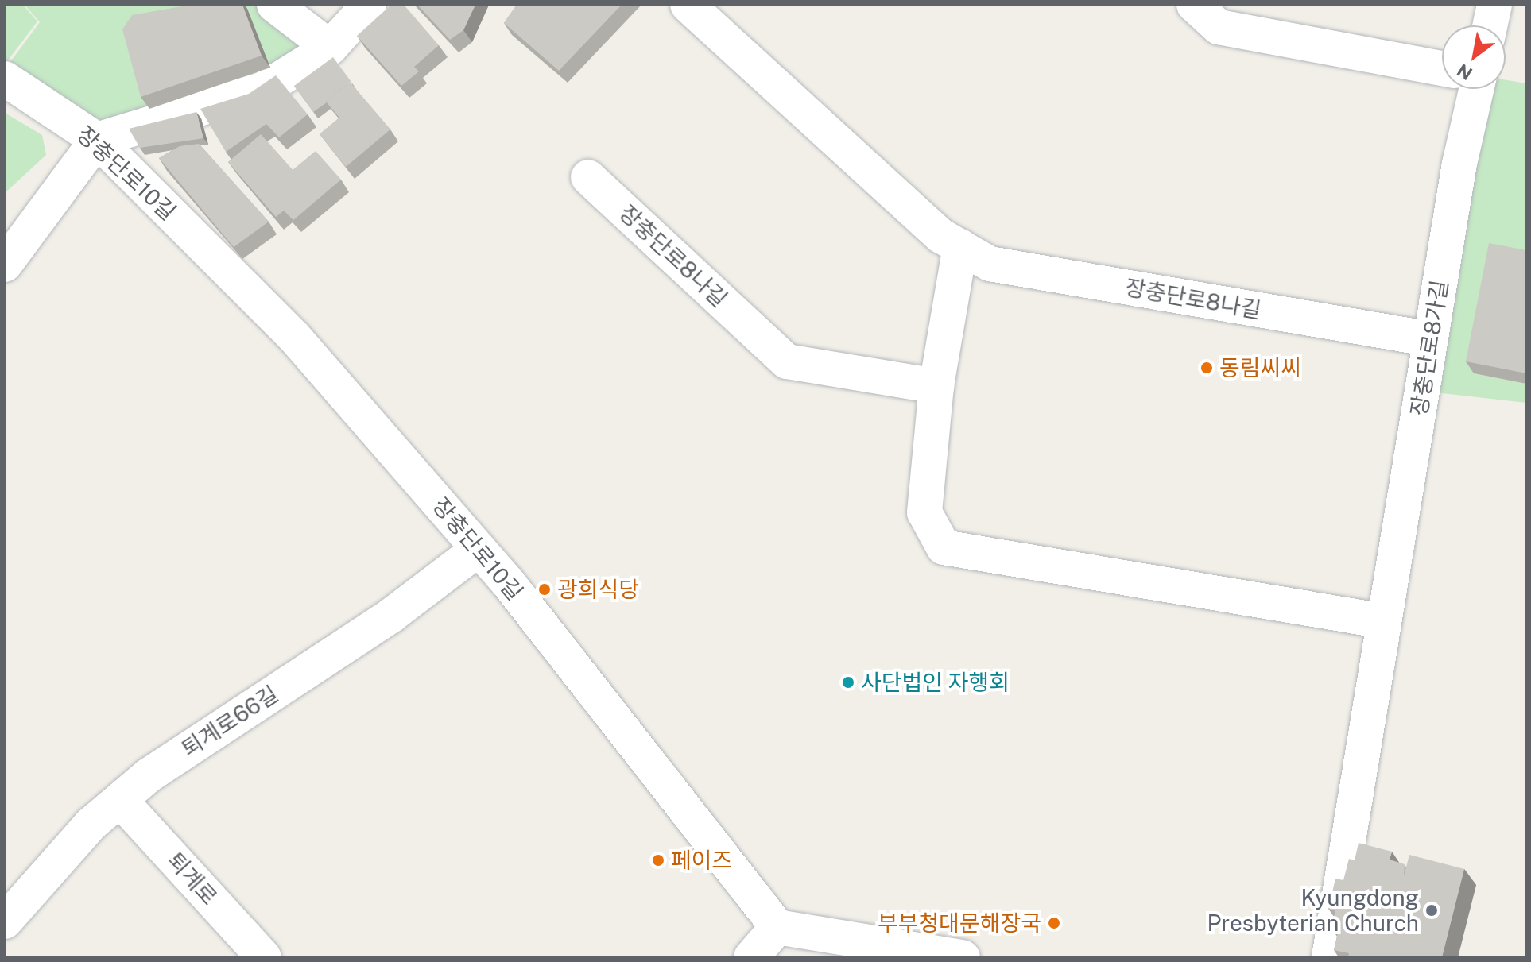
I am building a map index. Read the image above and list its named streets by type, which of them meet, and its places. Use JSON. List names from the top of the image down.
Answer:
{
  "streets": {
    "street": [
      "장충단로10길",
      "장충단로8나길",
      "장충단로8가길",
      "퇴계로66길",
      "퇴계로"
    ]
  },
  "crossings": [
    ["장충단로10길", "퇴계로66길"],
    ["장충단로8나길", "장충단로8가길"],
    ["퇴계로66길", "퇴계로"]
  ],
  "places": [
    "동림씨씨",
    "광희식당",
    "사단법인 자행회",
    "페이즈",
    "Kyungdong Presbyterian Church",
    "부부청대문해장국"
  ],
  "north": "bottom left"
}
